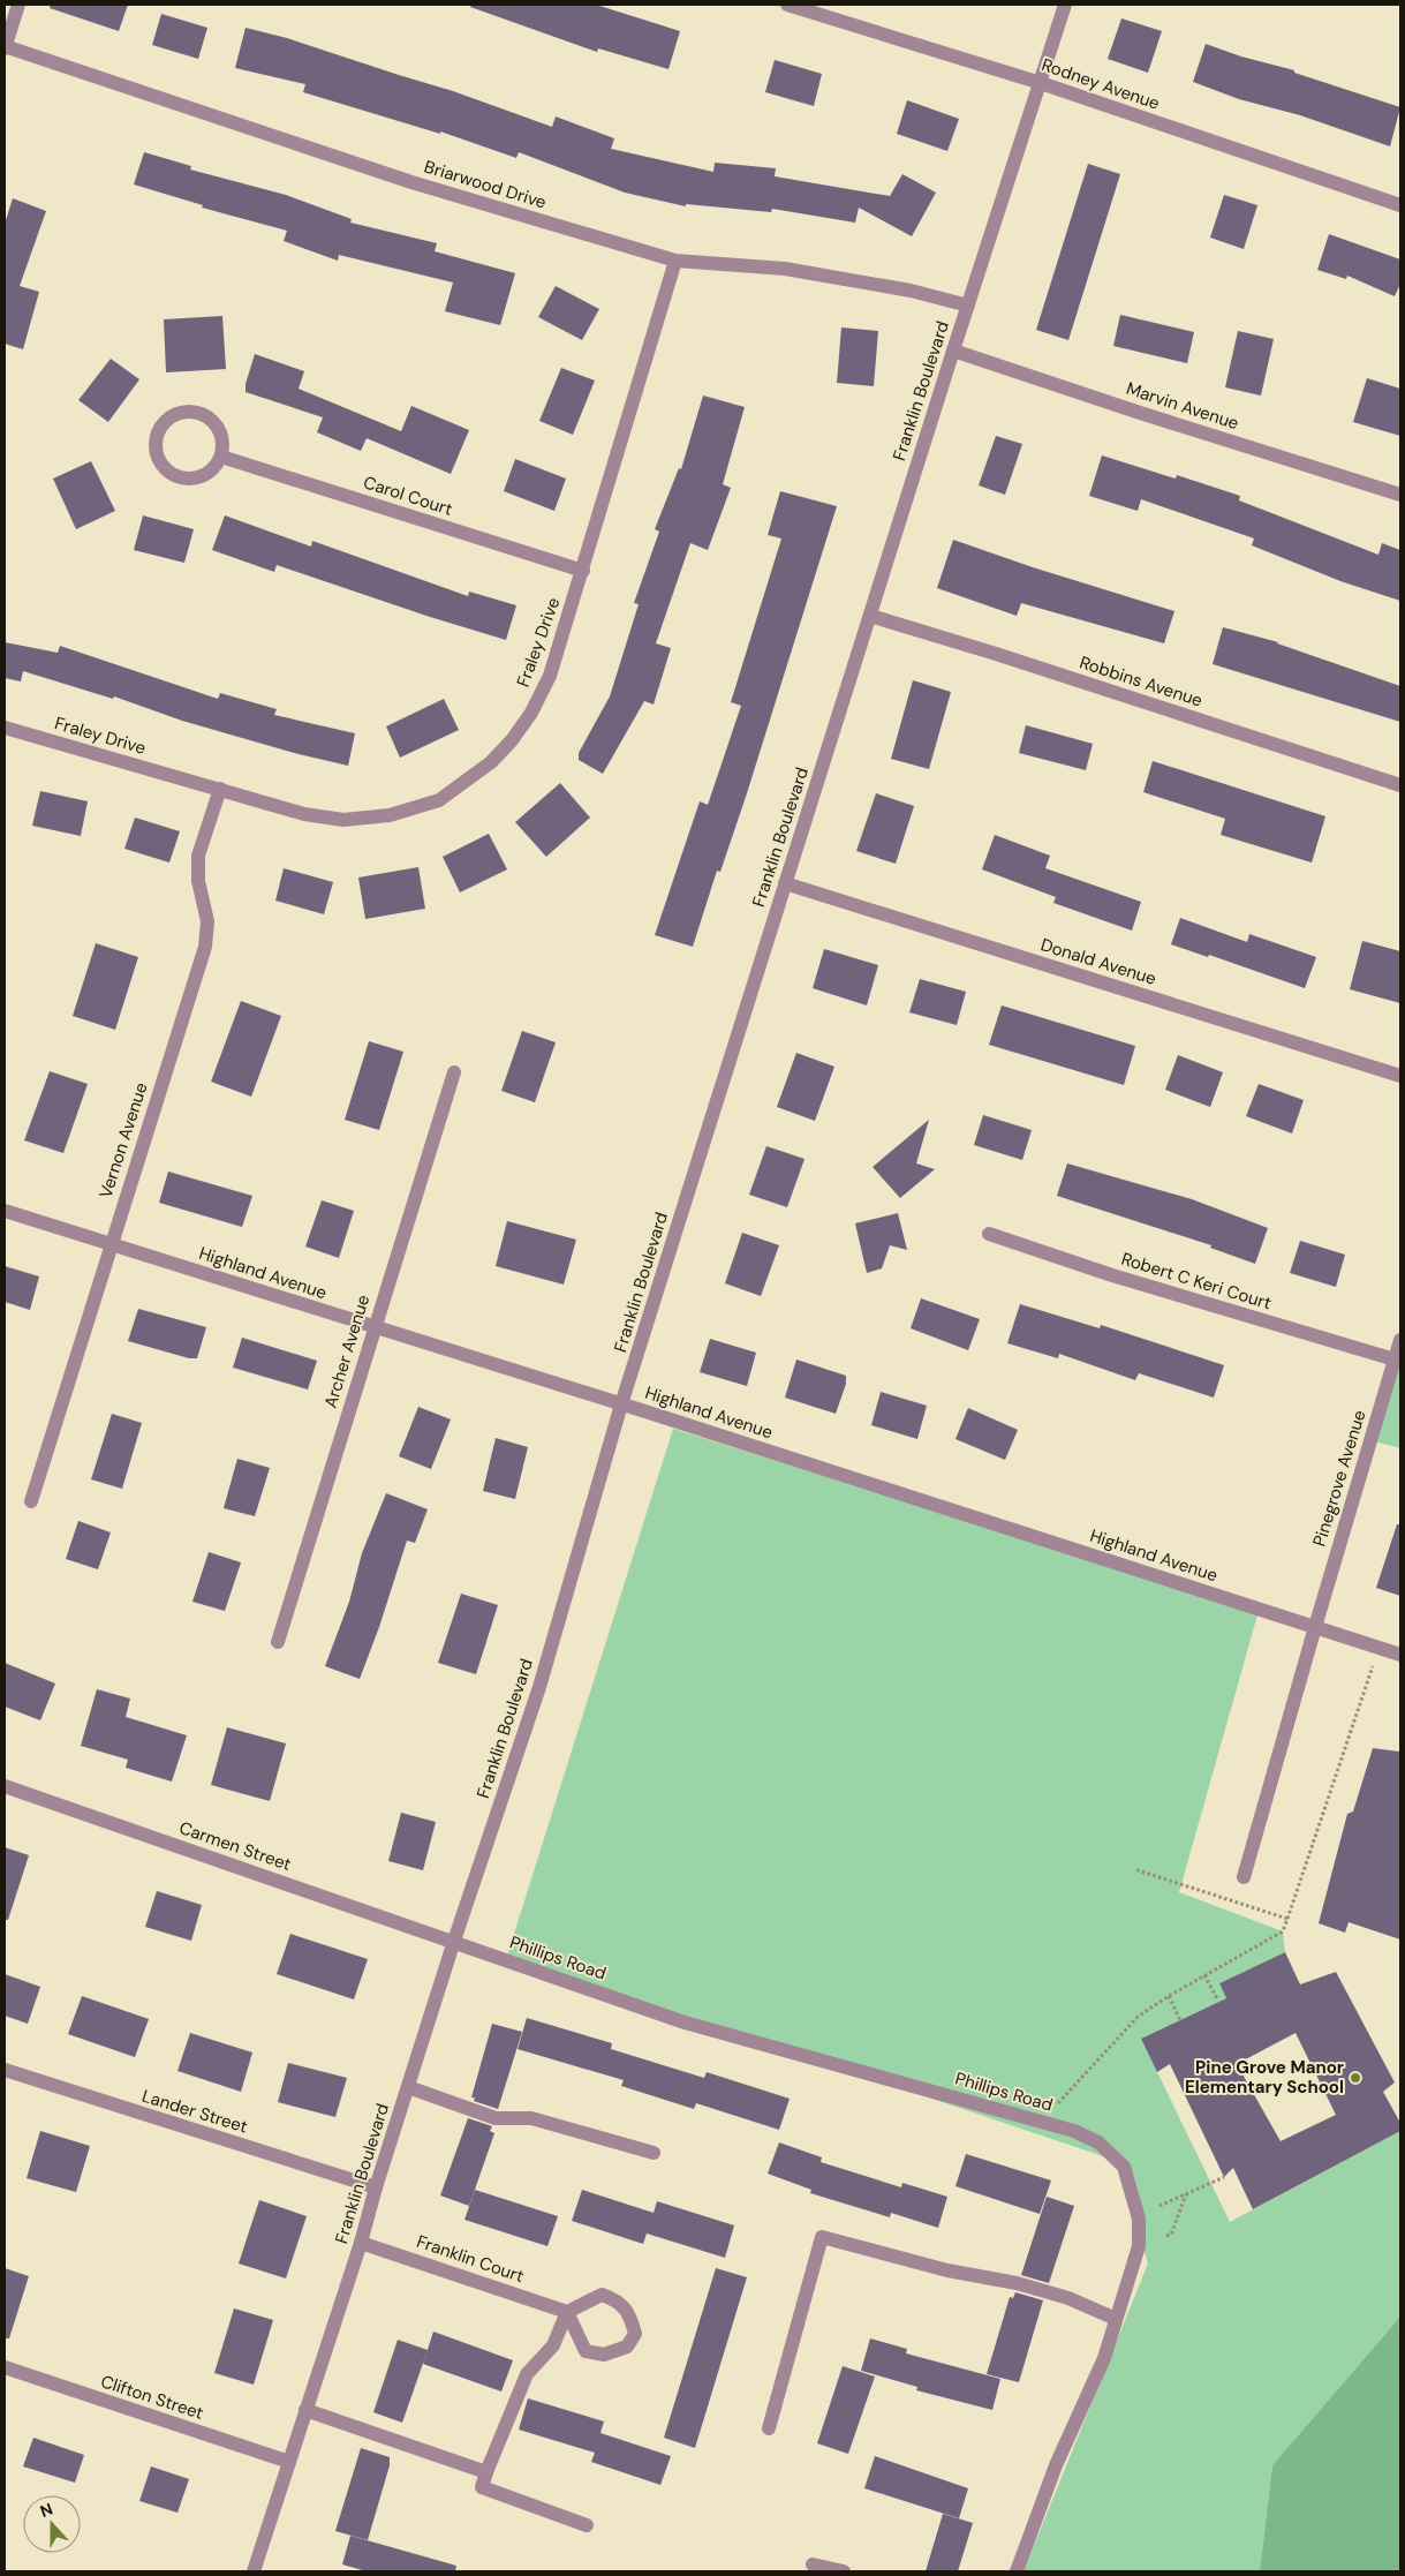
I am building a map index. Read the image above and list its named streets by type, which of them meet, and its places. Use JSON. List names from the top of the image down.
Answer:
{
  "streets": {
    "street": [
      "Rodney Avenue",
      "Briarwood Drive",
      "Franklin Boulevard",
      "Marvin Avenue",
      "Carol Court",
      "Fraley Drive",
      "Robbins Avenue",
      "Donald Avenue",
      "Vernon Avenue",
      "Highland Avenue",
      "Robert C Keri Court",
      "Archer Avenue",
      "Pinegrove Avenue",
      "Carmen Street",
      "Phillips Road",
      "Lander Street",
      "Franklin Court",
      "Clifton Street"
    ]
  },
  "crossings": [
    ["Rodney Avenue", "Franklin Boulevard"],
    ["Briarwood Drive", "Franklin Boulevard"],
    ["Briarwood Drive", "Fraley Drive"],
    ["Franklin Boulevard", "Marvin Avenue"],
    ["Franklin Boulevard", "Robbins Avenue"],
    ["Franklin Boulevard", "Donald Avenue"],
    ["Franklin Boulevard", "Highland Avenue"],
    ["Franklin Boulevard", "Carmen Street"],
    ["Franklin Boulevard", "Phillips Road"],
    ["Franklin Boulevard", "Lander Street"],
    ["Franklin Boulevard", "Franklin Court"],
    ["Franklin Boulevard", "Clifton Street"],
    ["Carol Court", "Fraley Drive"],
    ["Fraley Drive", "Vernon Avenue"],
    ["Vernon Avenue", "Highland Avenue"],
    ["Highland Avenue", "Archer Avenue"],
    ["Highland Avenue", "Pinegrove Avenue"],
    ["Robert C Keri Court", "Pinegrove Avenue"],
    ["Carmen Street", "Phillips Road"]
  ],
  "places": ["Pine Grove Manor Elementary School"],
  "north": "top"
}
